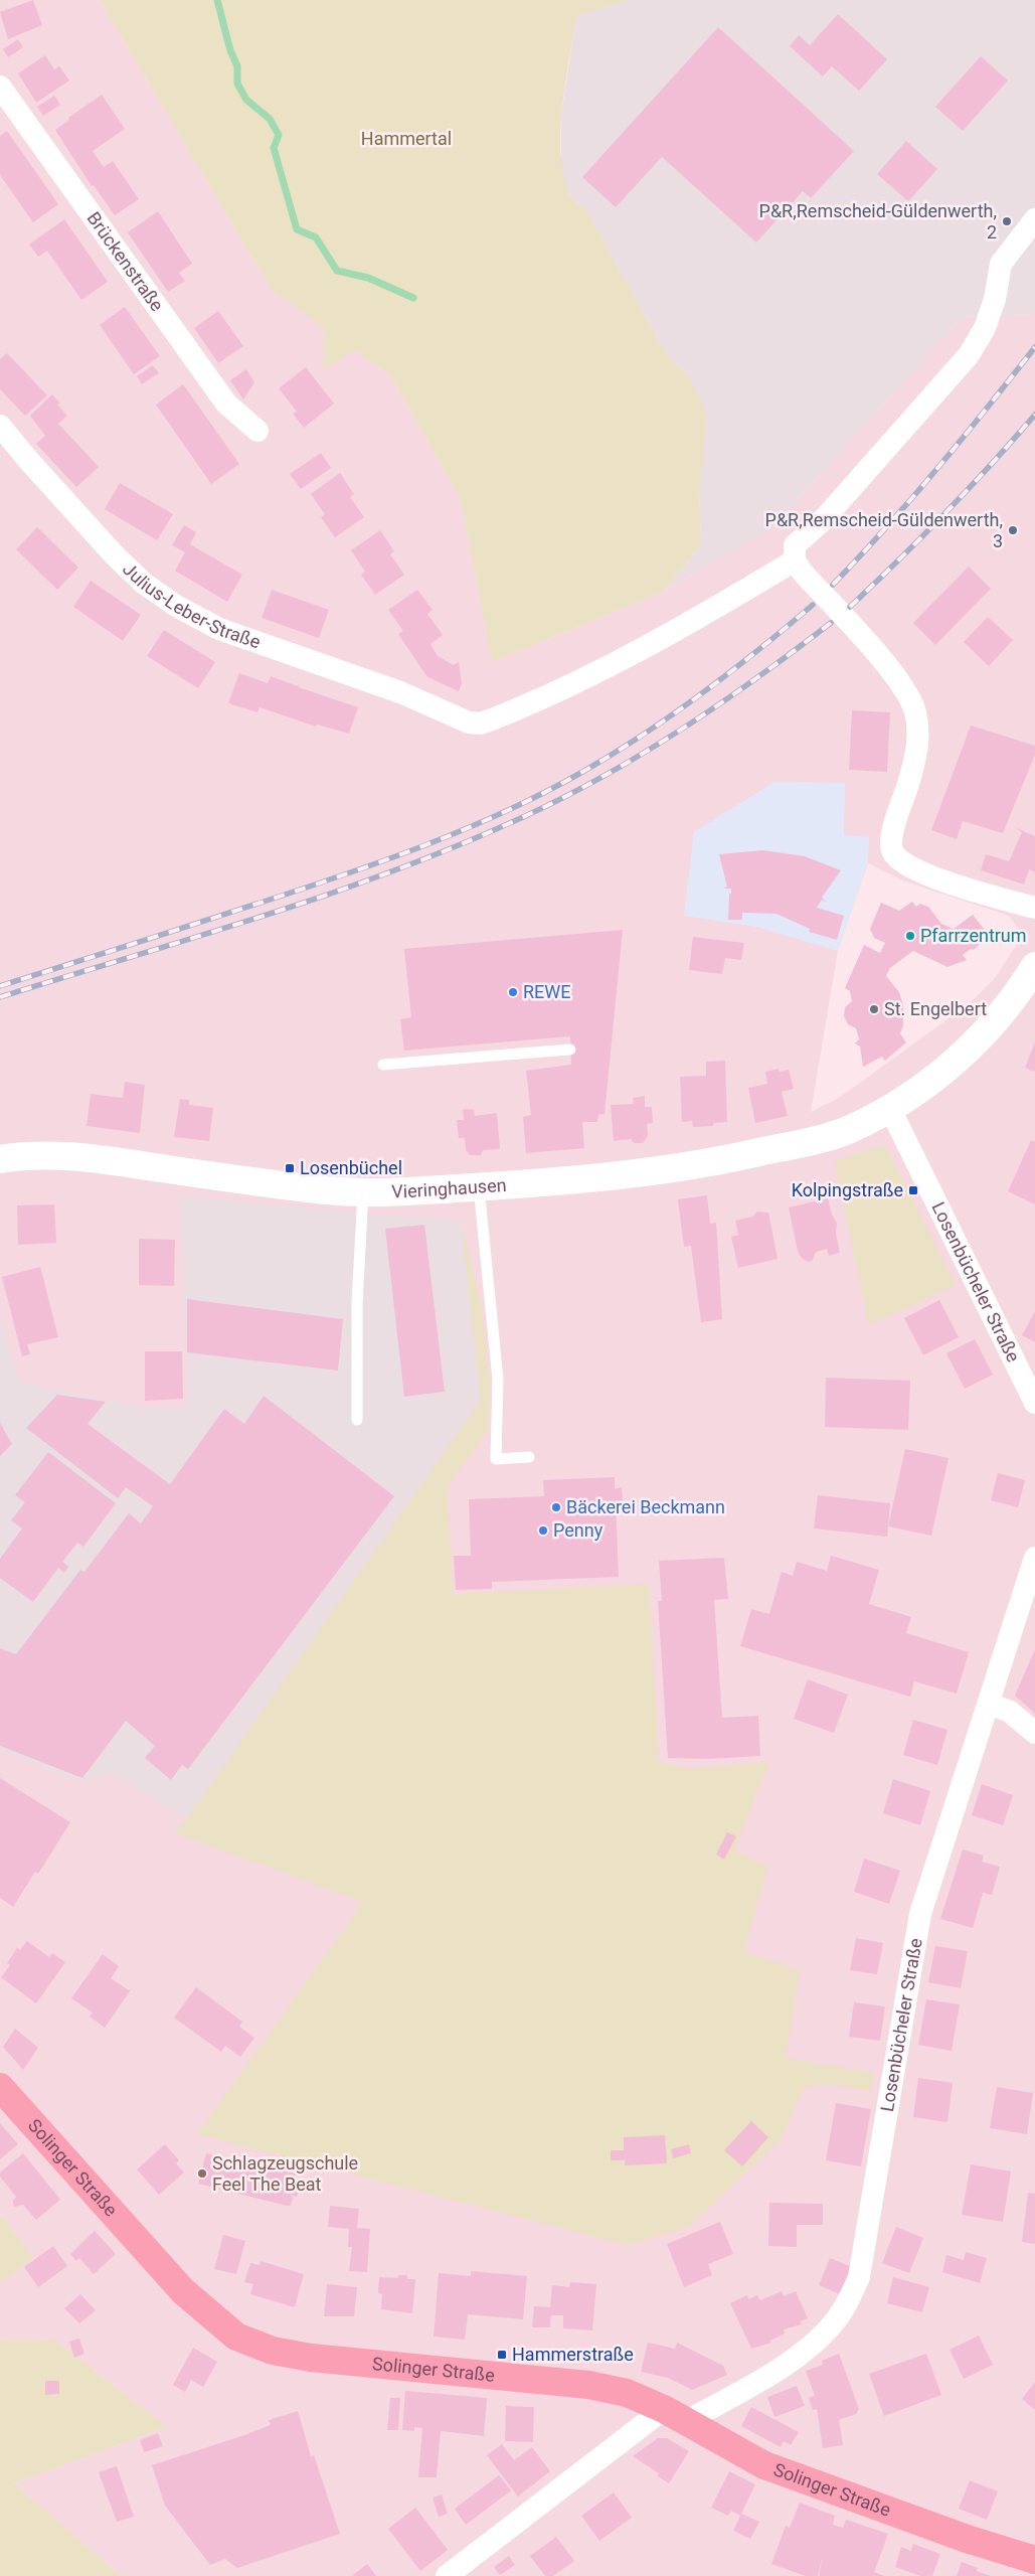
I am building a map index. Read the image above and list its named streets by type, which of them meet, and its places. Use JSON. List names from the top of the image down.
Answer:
{
  "streets": {
    "main road": ["Vieringhausen", "Solinger Straße"],
    "street": ["Brückenstraße", "Julius-Leber-Straße", "Losenbücheler Straße"]
  },
  "crossings": [
    ["Vieringhausen", "Losenbücheler Straße"],
    ["Losenbücheler Straße", "Solinger Straße"]
  ],
  "parks": ["Hammertal"],
  "places": {
    "other": [
      "P&R,Remscheid-Güldenwerth, 2",
      "P&R,Remscheid-Güldenwerth, 3",
      "Pfarrzentrum",
      "REWE",
      "St. Engelbert",
      "Bäckerei Beckmann",
      "Penny",
      "Schlagzeugschule Feel The Beat"
    ],
    "transit": ["Losenbüchel", "Kolpingstraße", "Hammerstraße"]
  }
}
